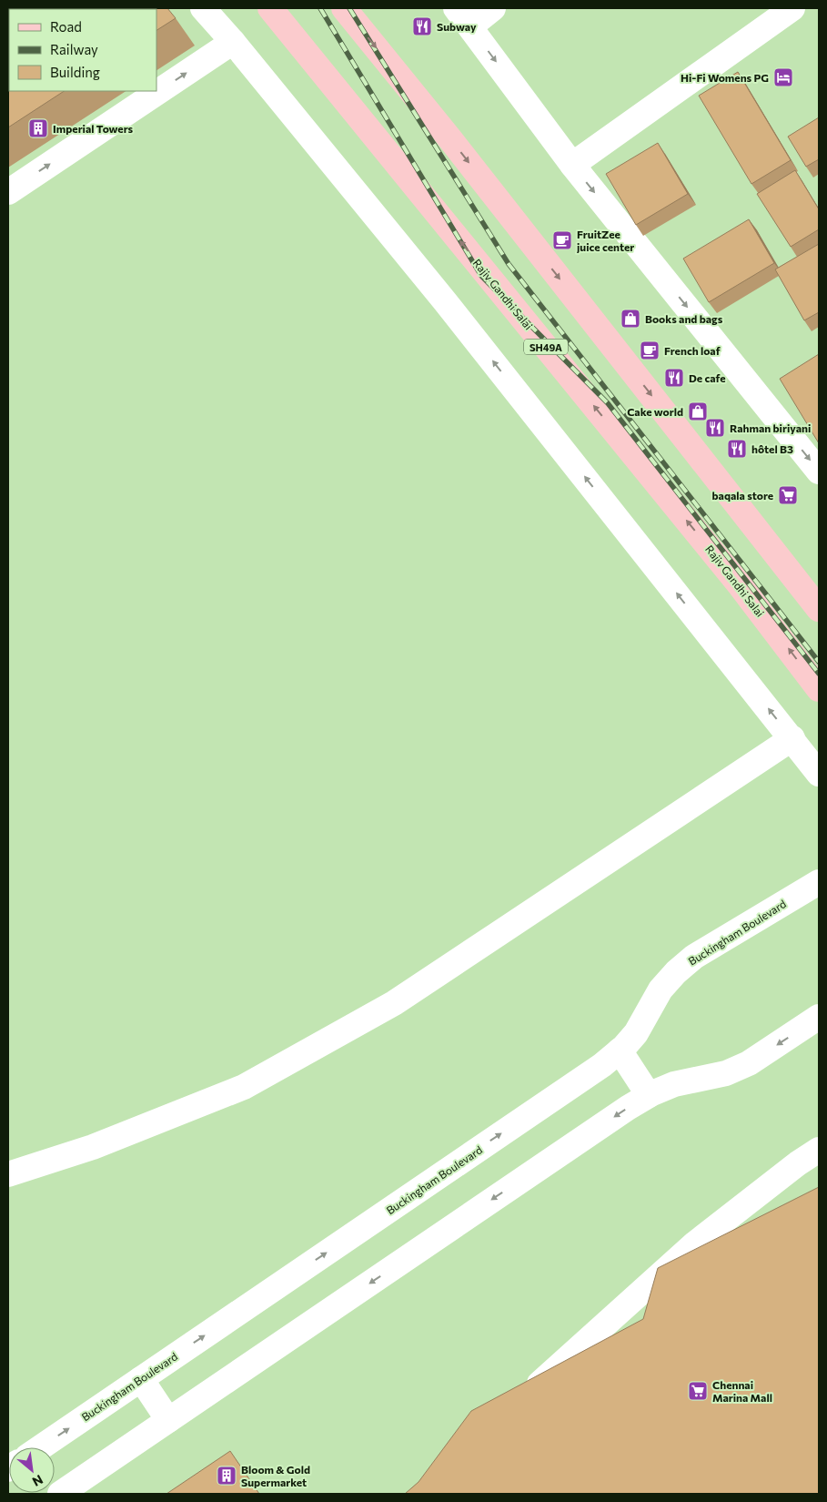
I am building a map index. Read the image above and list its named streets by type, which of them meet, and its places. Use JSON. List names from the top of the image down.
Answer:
{
  "streets": {
    "main road": ["Rajiv Gandhi Salai", "SH49A"],
    "street": ["Buckingham Boulevard"]
  },
  "places": {
    "restaurant": [
      "Subway",
      "De cafe",
      "Rahman biriyani",
      "hôtel B3"
    ],
    "hotel": ["Hi-Fi Womens PG"],
    "building": ["Imperial Towers", "Bloom & Gold Supermarket"],
    "cafe": ["FruitZee juice center", "French loaf"],
    "shop": ["Books and bags", "Cake world"],
    "supermarket": ["baqala store", "Chennai Marina Mall"]
  },
  "legend": ["Road", "Railway", "Building"],
  "north": "bottom right"
}
